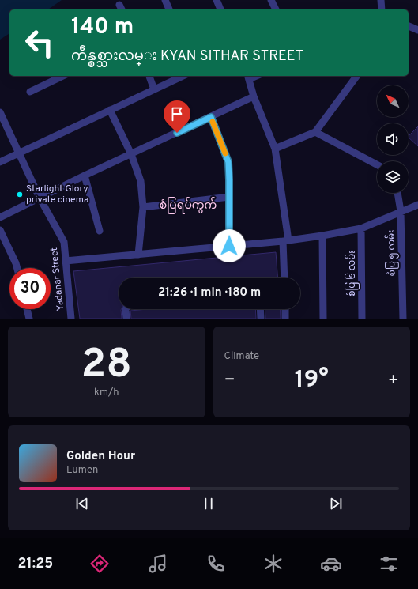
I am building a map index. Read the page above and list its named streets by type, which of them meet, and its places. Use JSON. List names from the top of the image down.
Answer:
{
  "streets": {
    "street": ["စံပြ ၅ လမ်း", "စံပြ ၆ လမ်း", "Yadanar Street"]
  },
  "districts": ["စံပြရပ်ကွက်"],
  "places": ["Starlight Glory private cinema"],
  "north": "top left",
  "page": {
    "turn": ["140 m", "ကဵန္စစ္သားလမ္း KYAN SITHAR STREET"],
    "limit": "30",
    "trip": "21:26 · 1 min · 180 m",
    "tile": [
      ["28", "km/h"],
      "Climate"
    ],
    "heat": ["−", "19°", "+"],
    "song": ["Golden Hour", "Lumen"],
    "tabs": "21:25"
  }
}
